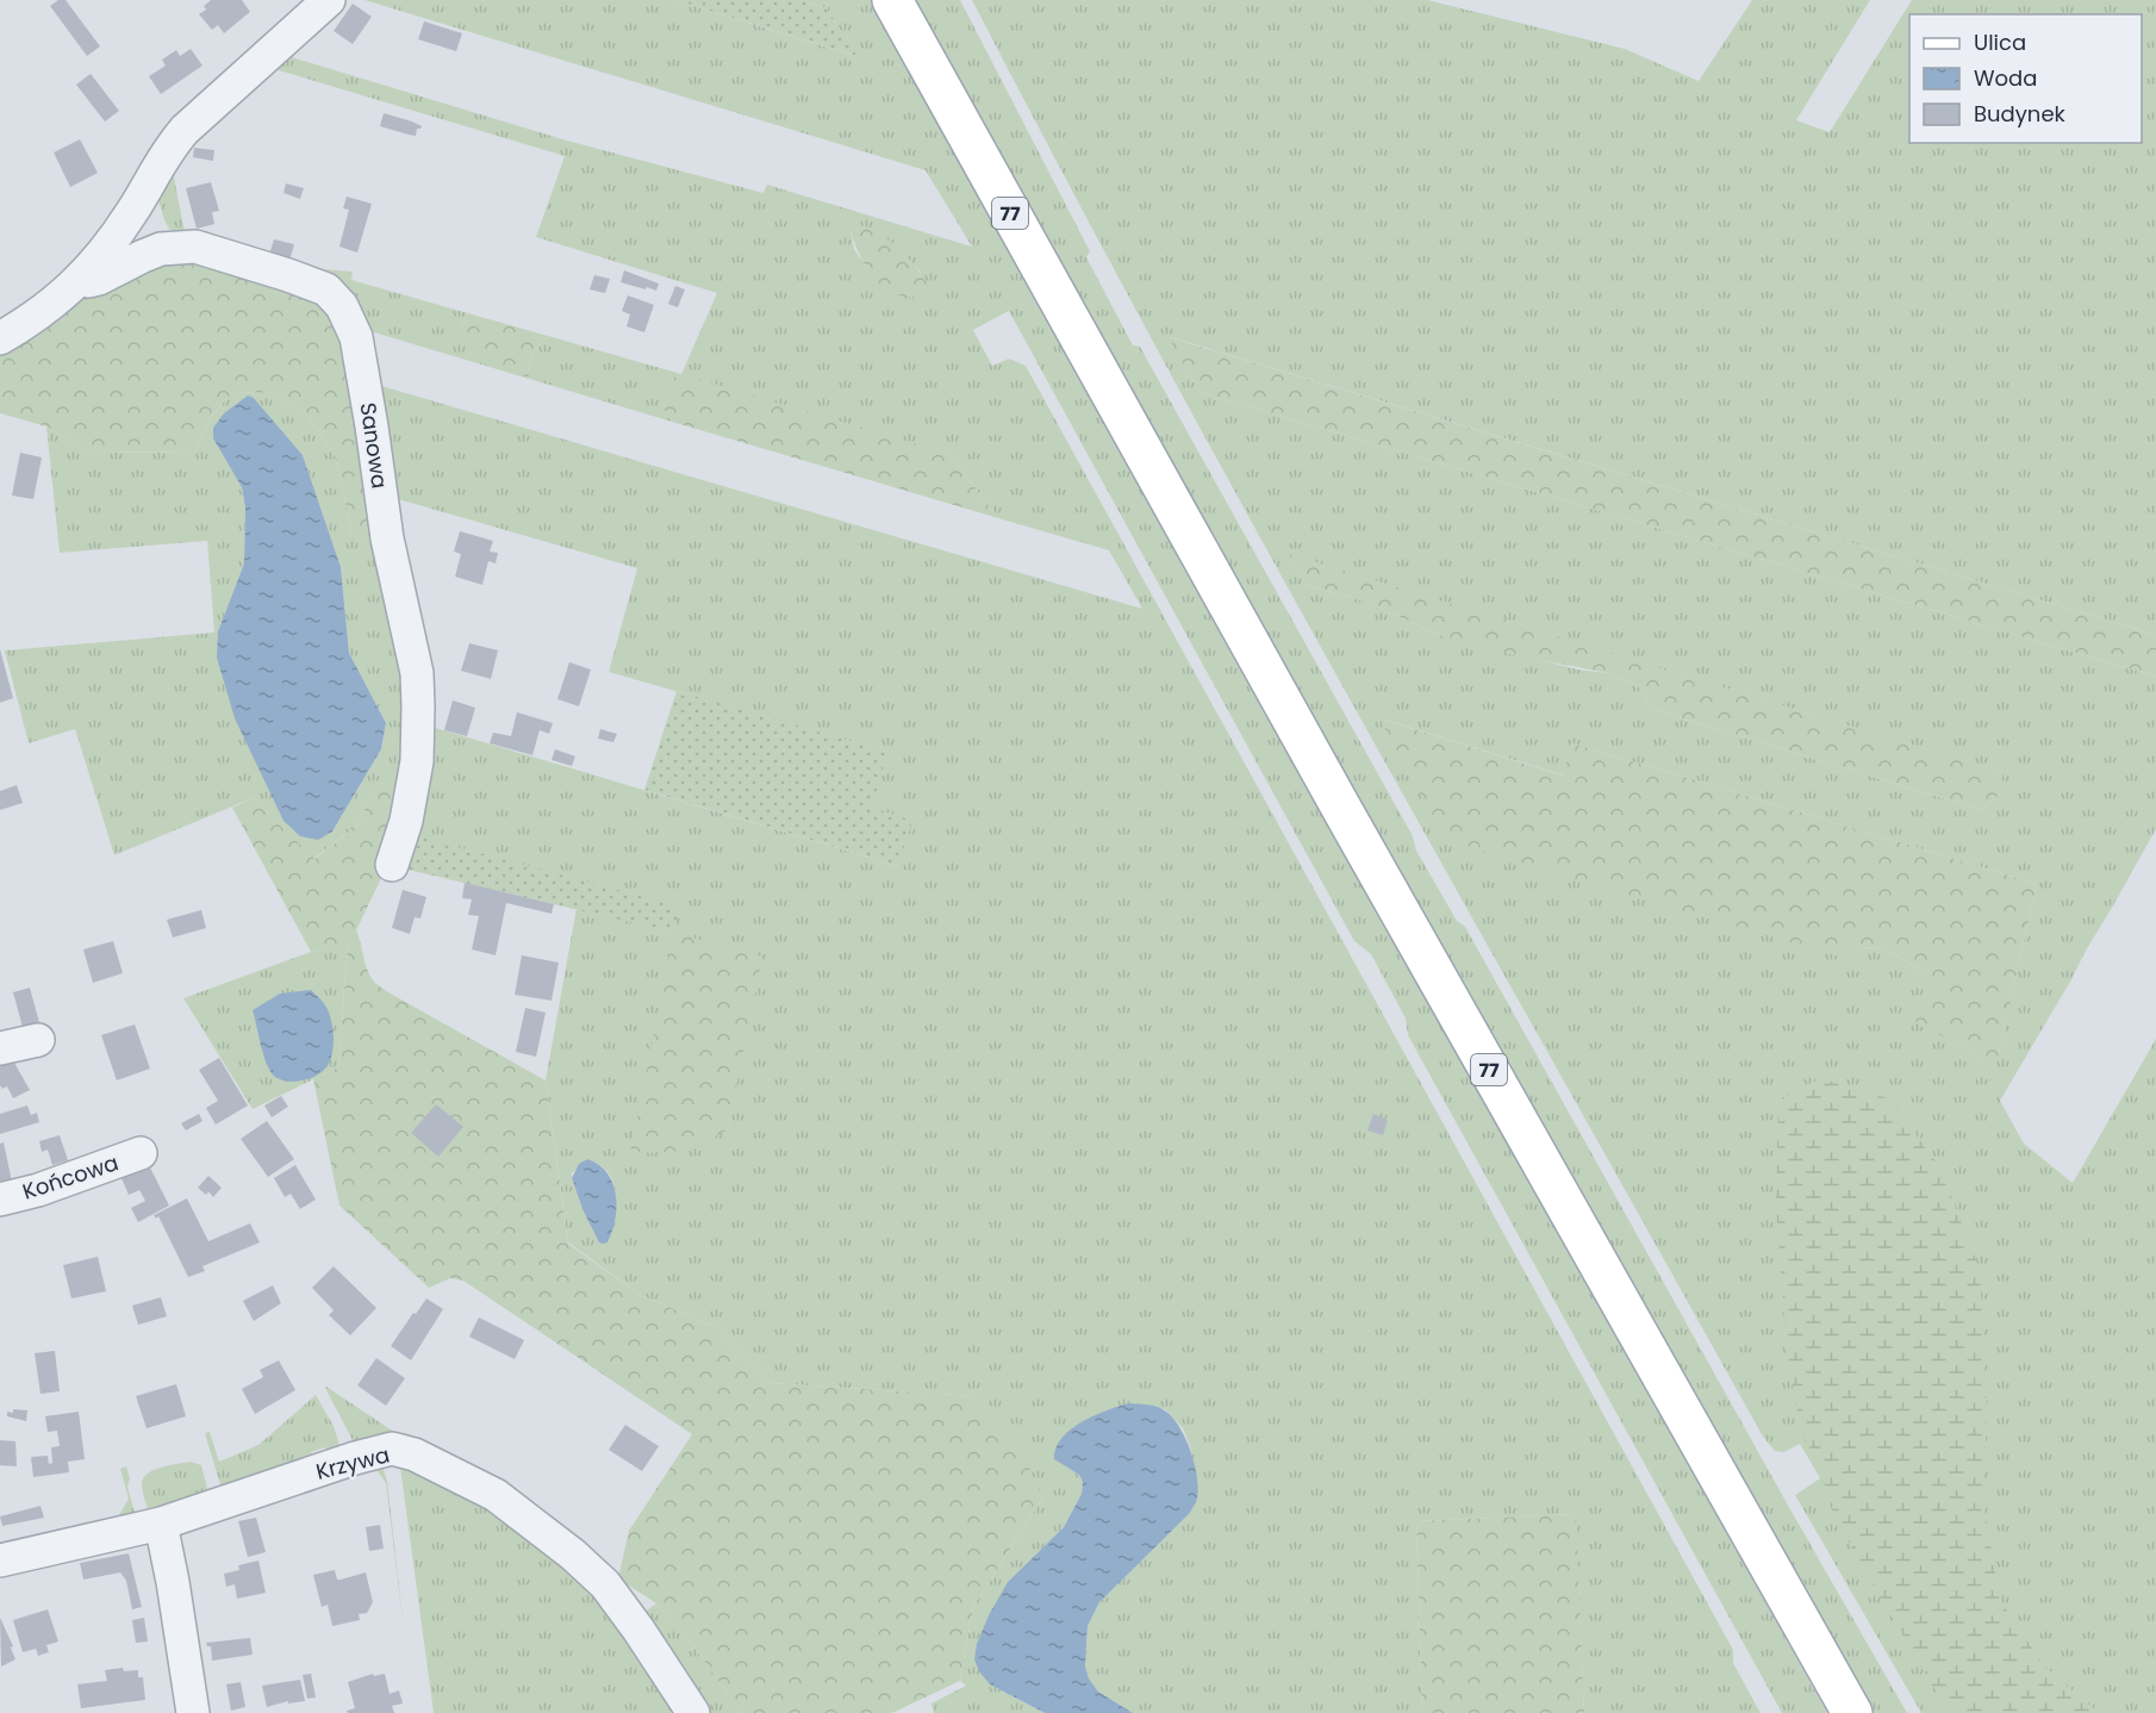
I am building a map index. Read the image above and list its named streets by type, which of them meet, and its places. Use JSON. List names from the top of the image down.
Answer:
{
  "streets": {
    "main road": ["77"],
    "street": ["Sanowa", "Końcowa", "Krzywa"]
  },
  "legend": ["Ulica", "Woda", "Budynek"]
}
